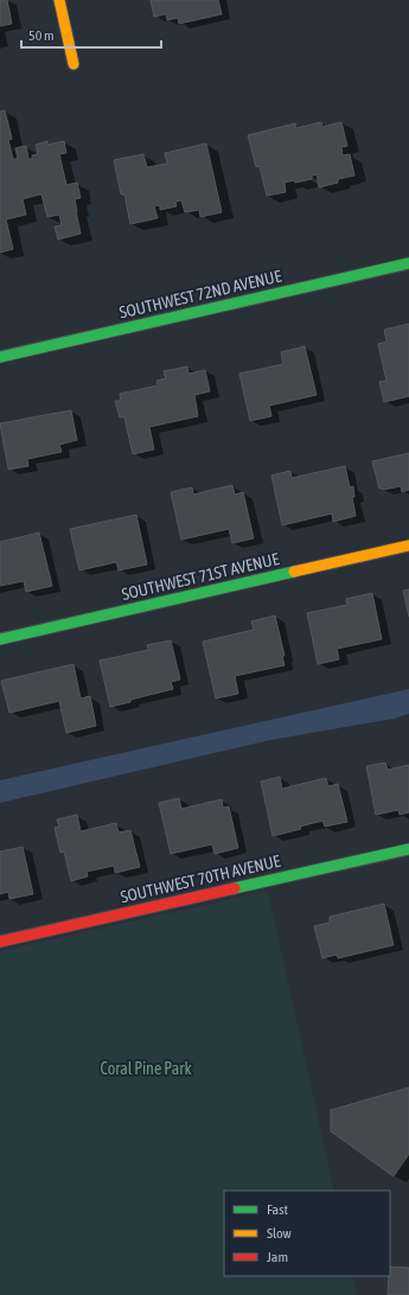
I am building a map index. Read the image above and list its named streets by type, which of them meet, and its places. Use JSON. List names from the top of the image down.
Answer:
{
  "streets": {
    "street": ["SOUTHWEST 72ND AVENUE", "SOUTHWEST 71ST AVENUE", "SOUTHWEST 70TH AVENUE"]
  },
  "parks": ["Coral Pine Park"],
  "legend": ["Fast", "Slow", "Jam"],
  "scale_bar": "50 m"
}
